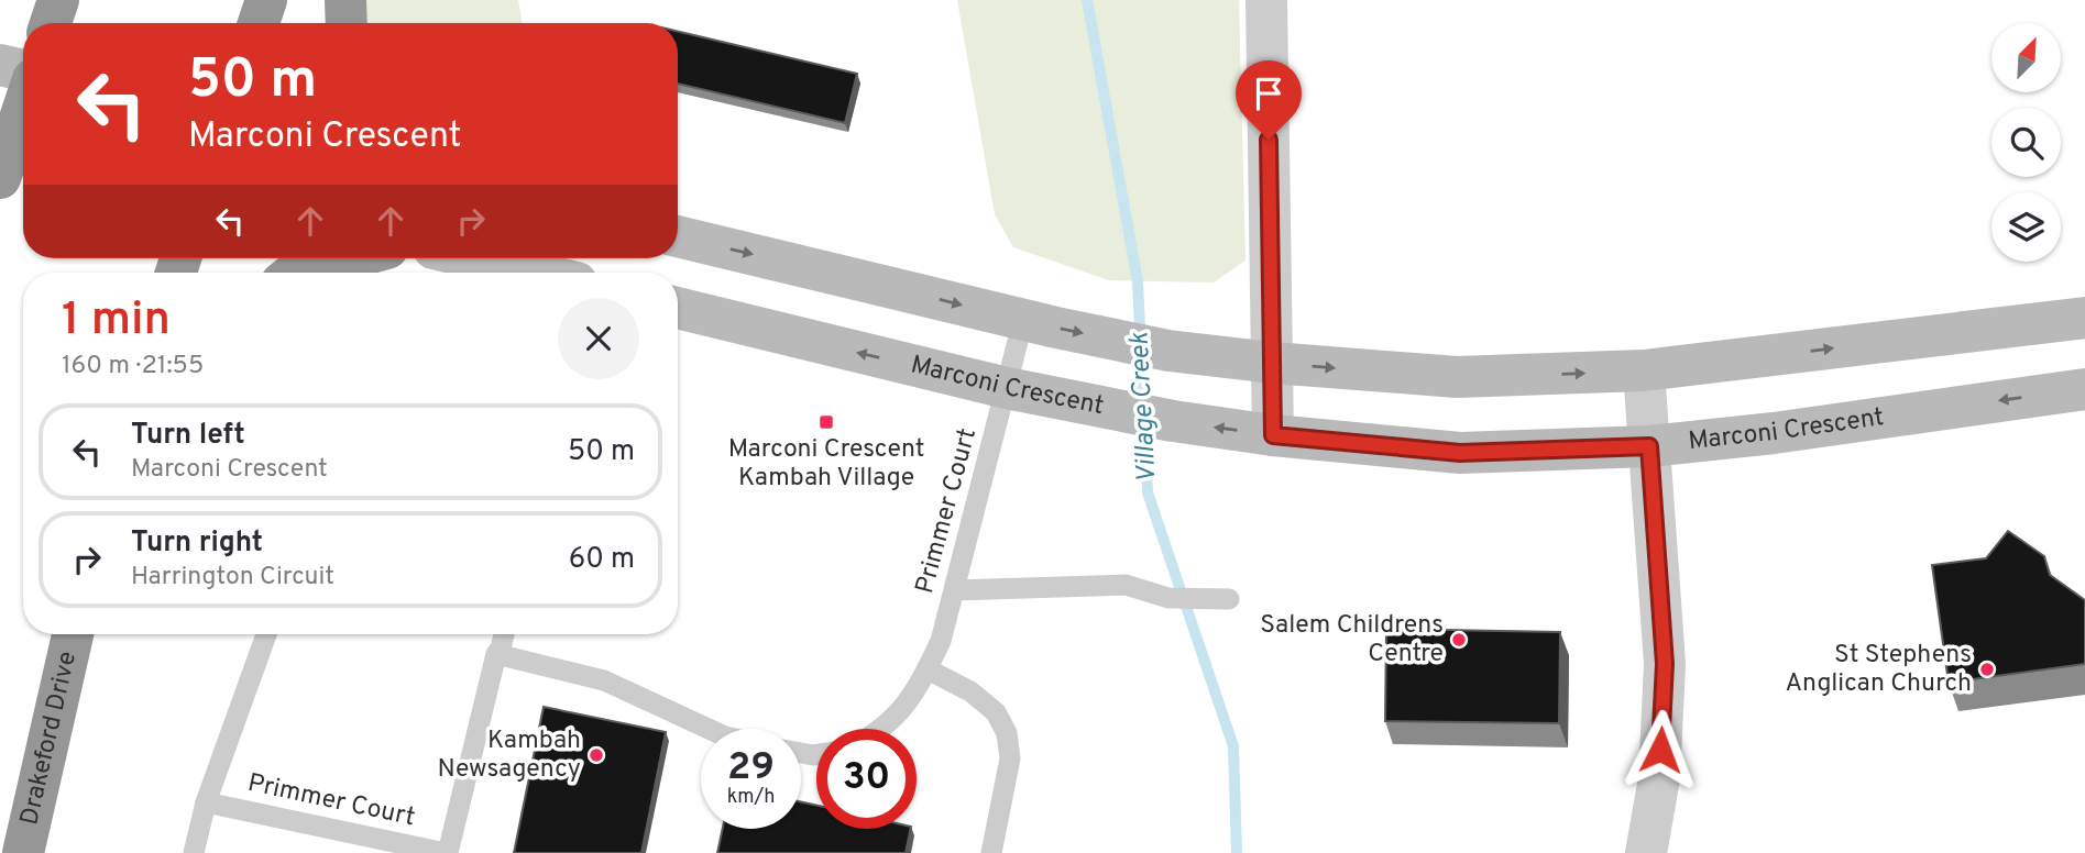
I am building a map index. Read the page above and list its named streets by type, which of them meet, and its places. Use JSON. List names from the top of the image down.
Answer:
{
  "streets": {
    "highway": ["Drakeford Drive"],
    "street": ["Marconi Crescent"],
    "lane": ["Primmer Court"]
  },
  "crossings": [
    ["Marconi Crescent", "Primmer Court"]
  ],
  "water": ["Village Creek"],
  "places": {
    "transit": ["Marconi Crescent Kambah Village"],
    "other": ["Salem Childrens Centre", "St Stephens Anglican Church", "Kambah Newsagency"]
  },
  "north": "top right",
  "page": {
    "turn": ["50 m", "Marconi Crescent"],
    "heading": ["1 min", "160 m · 21:55"],
    "list": [
      {
        "name": "Turn left",
        "note": "Marconi Crescent",
        "value": "50 m"
      },
      {
        "name": "Turn right",
        "note": "Harrington Circuit",
        "value": "60 m"
      }
    ],
    "speed": "29 km/h",
    "limit": "30"
  }
}
